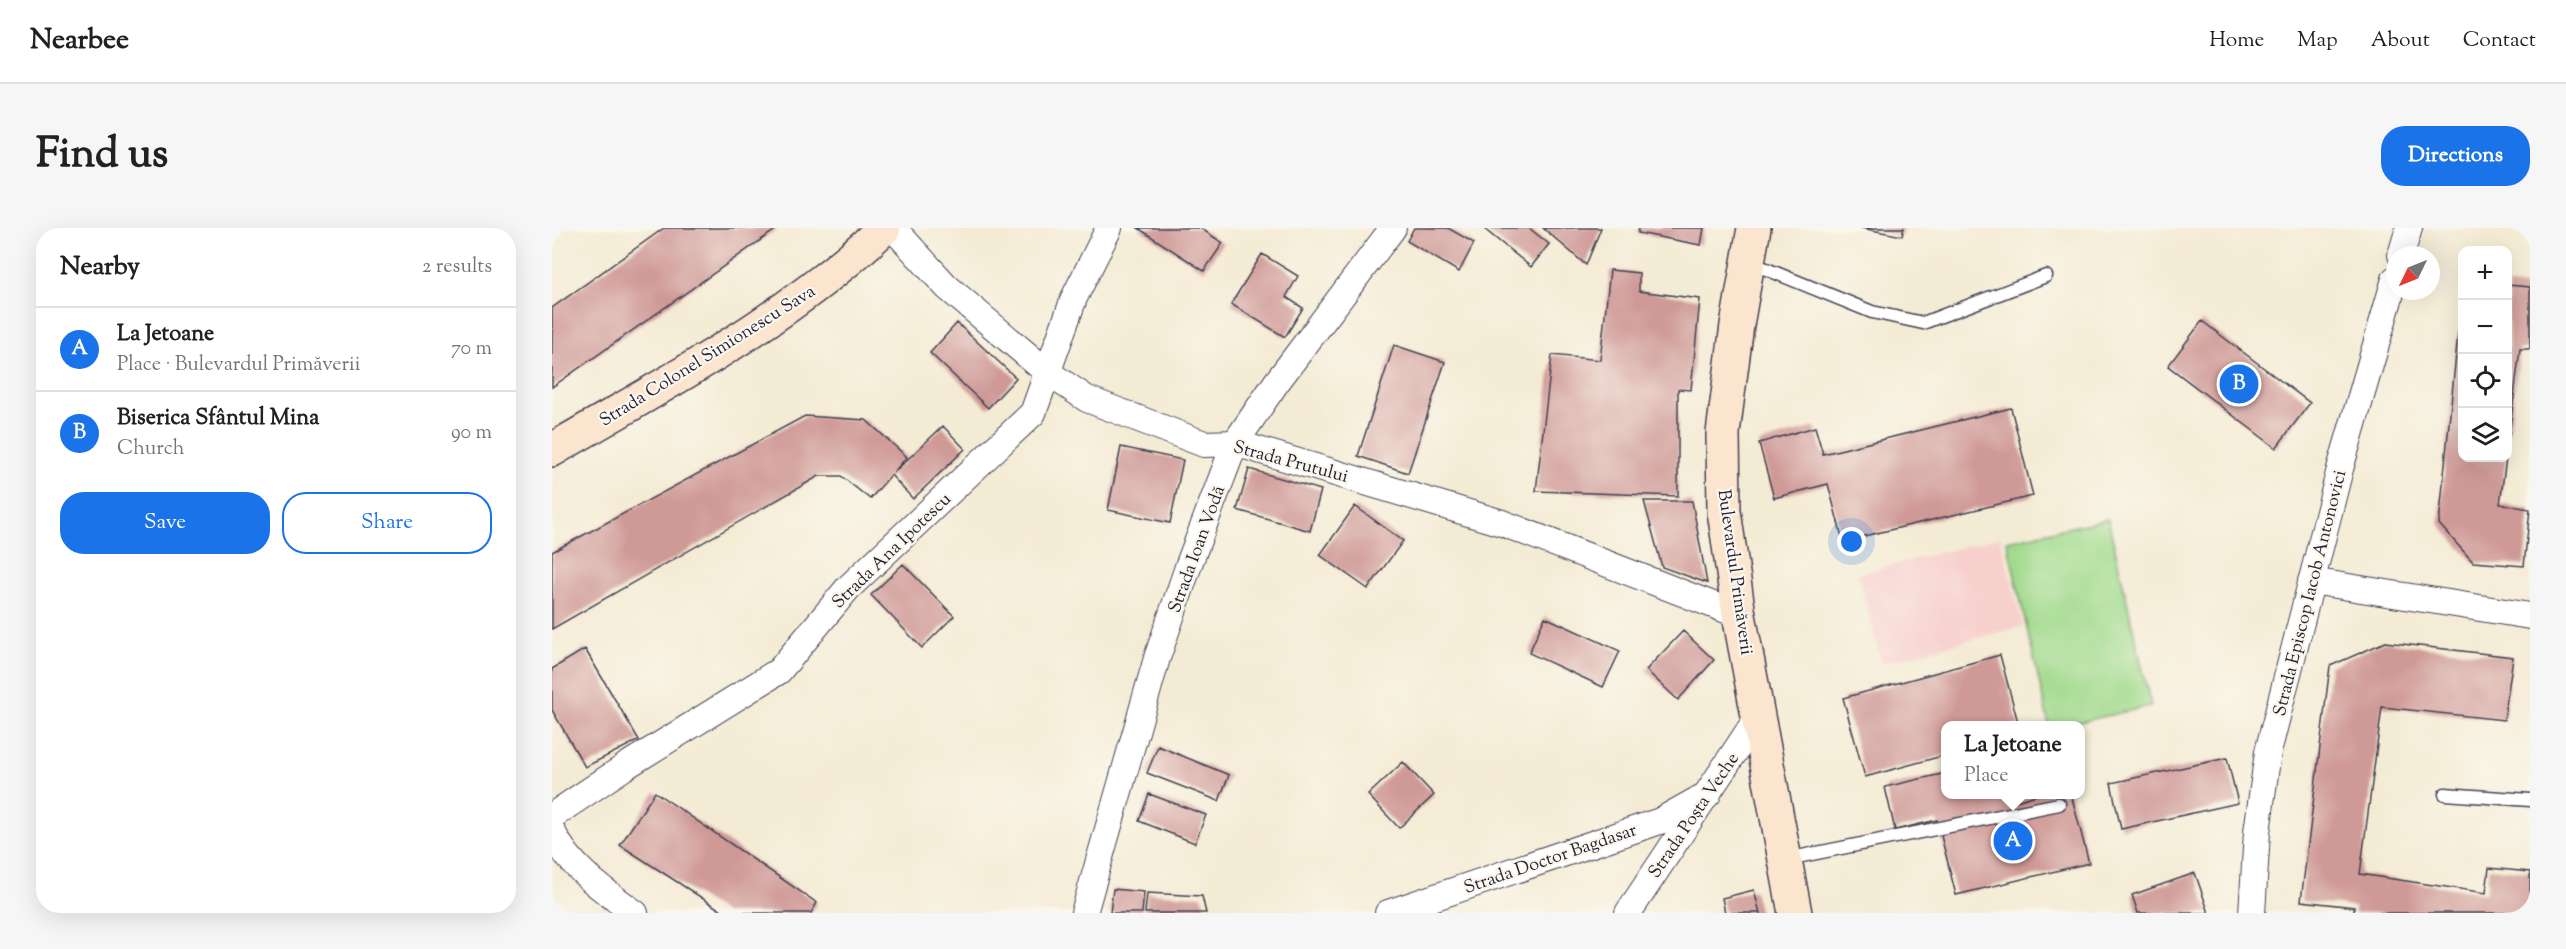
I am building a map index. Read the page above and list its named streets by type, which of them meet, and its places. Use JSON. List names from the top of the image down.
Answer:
{
  "streets": {
    "main road": ["Strada Colonel Simionescu Sava", "Bulevardul Primăverii"],
    "street": [
      "Strada Prutului",
      "Strada Ioan Vodă",
      "Strada Ana Ipotescu",
      "Strada Episcop Iacob Antonovici",
      "Strada Poșta Veche",
      "Strada Doctor Bagdasar"
    ]
  },
  "crossings": [
    ["Strada Prutului", "Strada Ioan Vodă"],
    ["Strada Prutului", "Strada Ana Ipotescu"],
    ["Strada Prutului", "Bulevardul Primăverii"],
    ["Bulevardul Primăverii", "Strada Poșta Veche"],
    ["Strada Poșta Veche", "Strada Doctor Bagdasar"]
  ],
  "north": "bottom left",
  "page": {
    "header": "Nearbee",
    "nav": [
      "Home",
      "Map",
      "About",
      "Contact"
    ],
    "title": "Find us",
    "buttons": [
      "Directions",
      ["Save", "Share"]
    ],
    "heading": ["Nearby", "2 results"],
    "map_buttons": ["+", "−"],
    "list": [
      {
        "mark": "A",
        "name": "La Jetoane",
        "note": "Place · Bulevardul Primăverii",
        "value": "70 m"
      },
      {
        "mark": "B",
        "name": "Biserica Sfântul Mina",
        "note": "Church",
        "value": "90 m"
      }
    ],
    "pins": ["B", "A"],
    "popup": ["La Jetoane", "Place"]
  }
}
